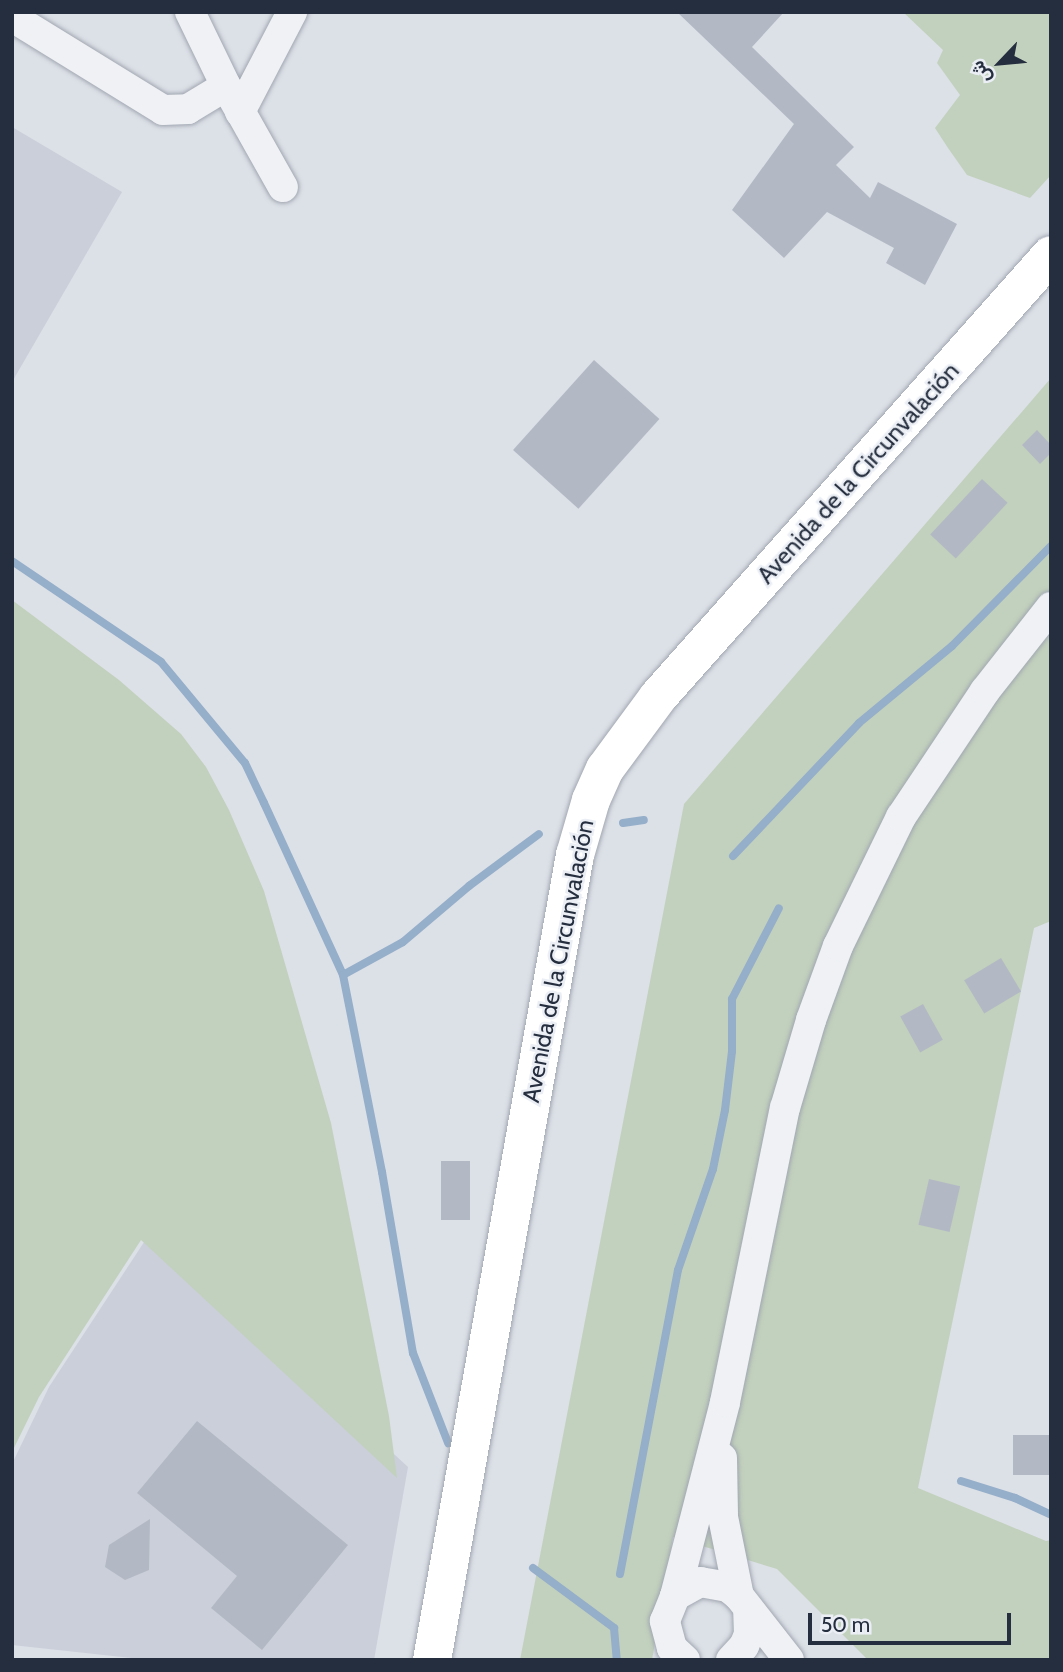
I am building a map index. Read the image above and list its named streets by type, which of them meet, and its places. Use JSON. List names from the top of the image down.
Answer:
{
  "streets": {
    "main road": ["Avenida de la Circunvalación"]
  },
  "scale_bar": "50 m",
  "north": "bottom left"
}
